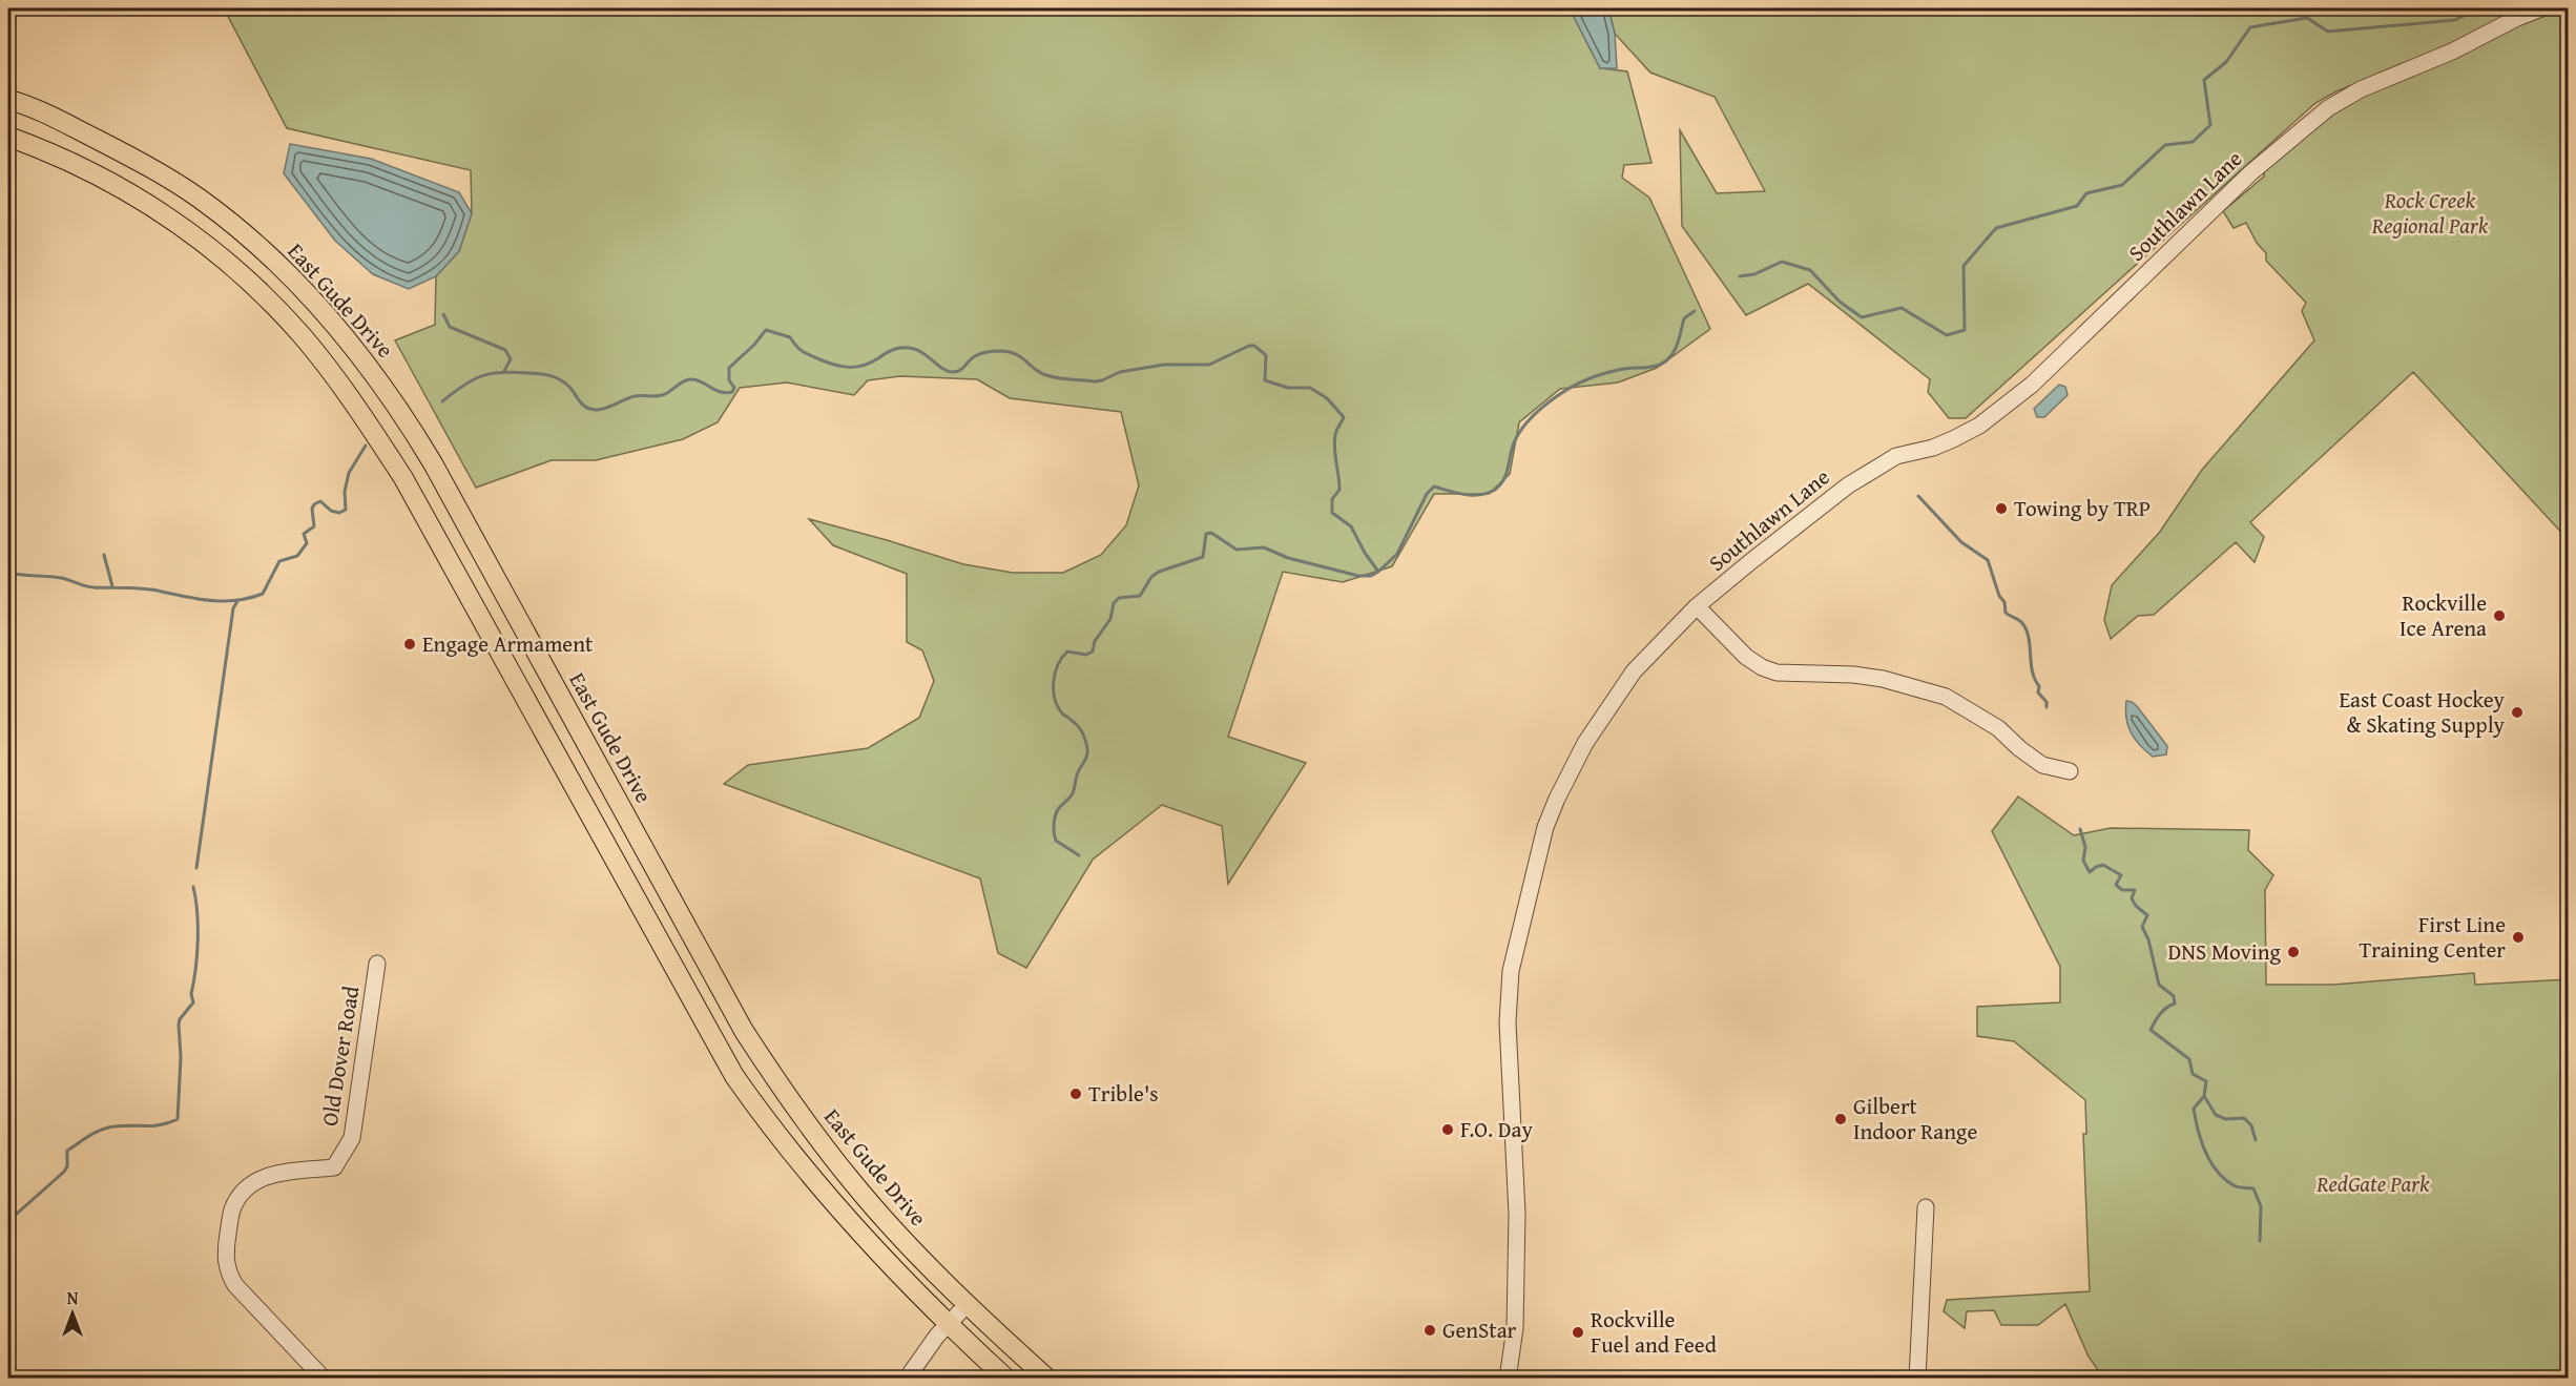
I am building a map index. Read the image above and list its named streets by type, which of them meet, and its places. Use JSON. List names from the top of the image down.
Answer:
{
  "streets": {
    "main road": ["East Gude Drive"],
    "street": ["Southlawn Lane", "Old Dover Road"]
  },
  "parks": ["Rock Creek Regional Park", "RedGate Park"],
  "places": [
    "Towing by TRP",
    "Rockville Ice Arena",
    "Engage Armament",
    "East Coast Hockey & Skating Supply",
    "First Line Training Center",
    "DNS Moving",
    "Trible's",
    "Gilbert Indoor Range",
    "F.O. Day",
    "GenStar",
    "Rockville Fuel and Feed"
  ],
  "north": "top"
}
